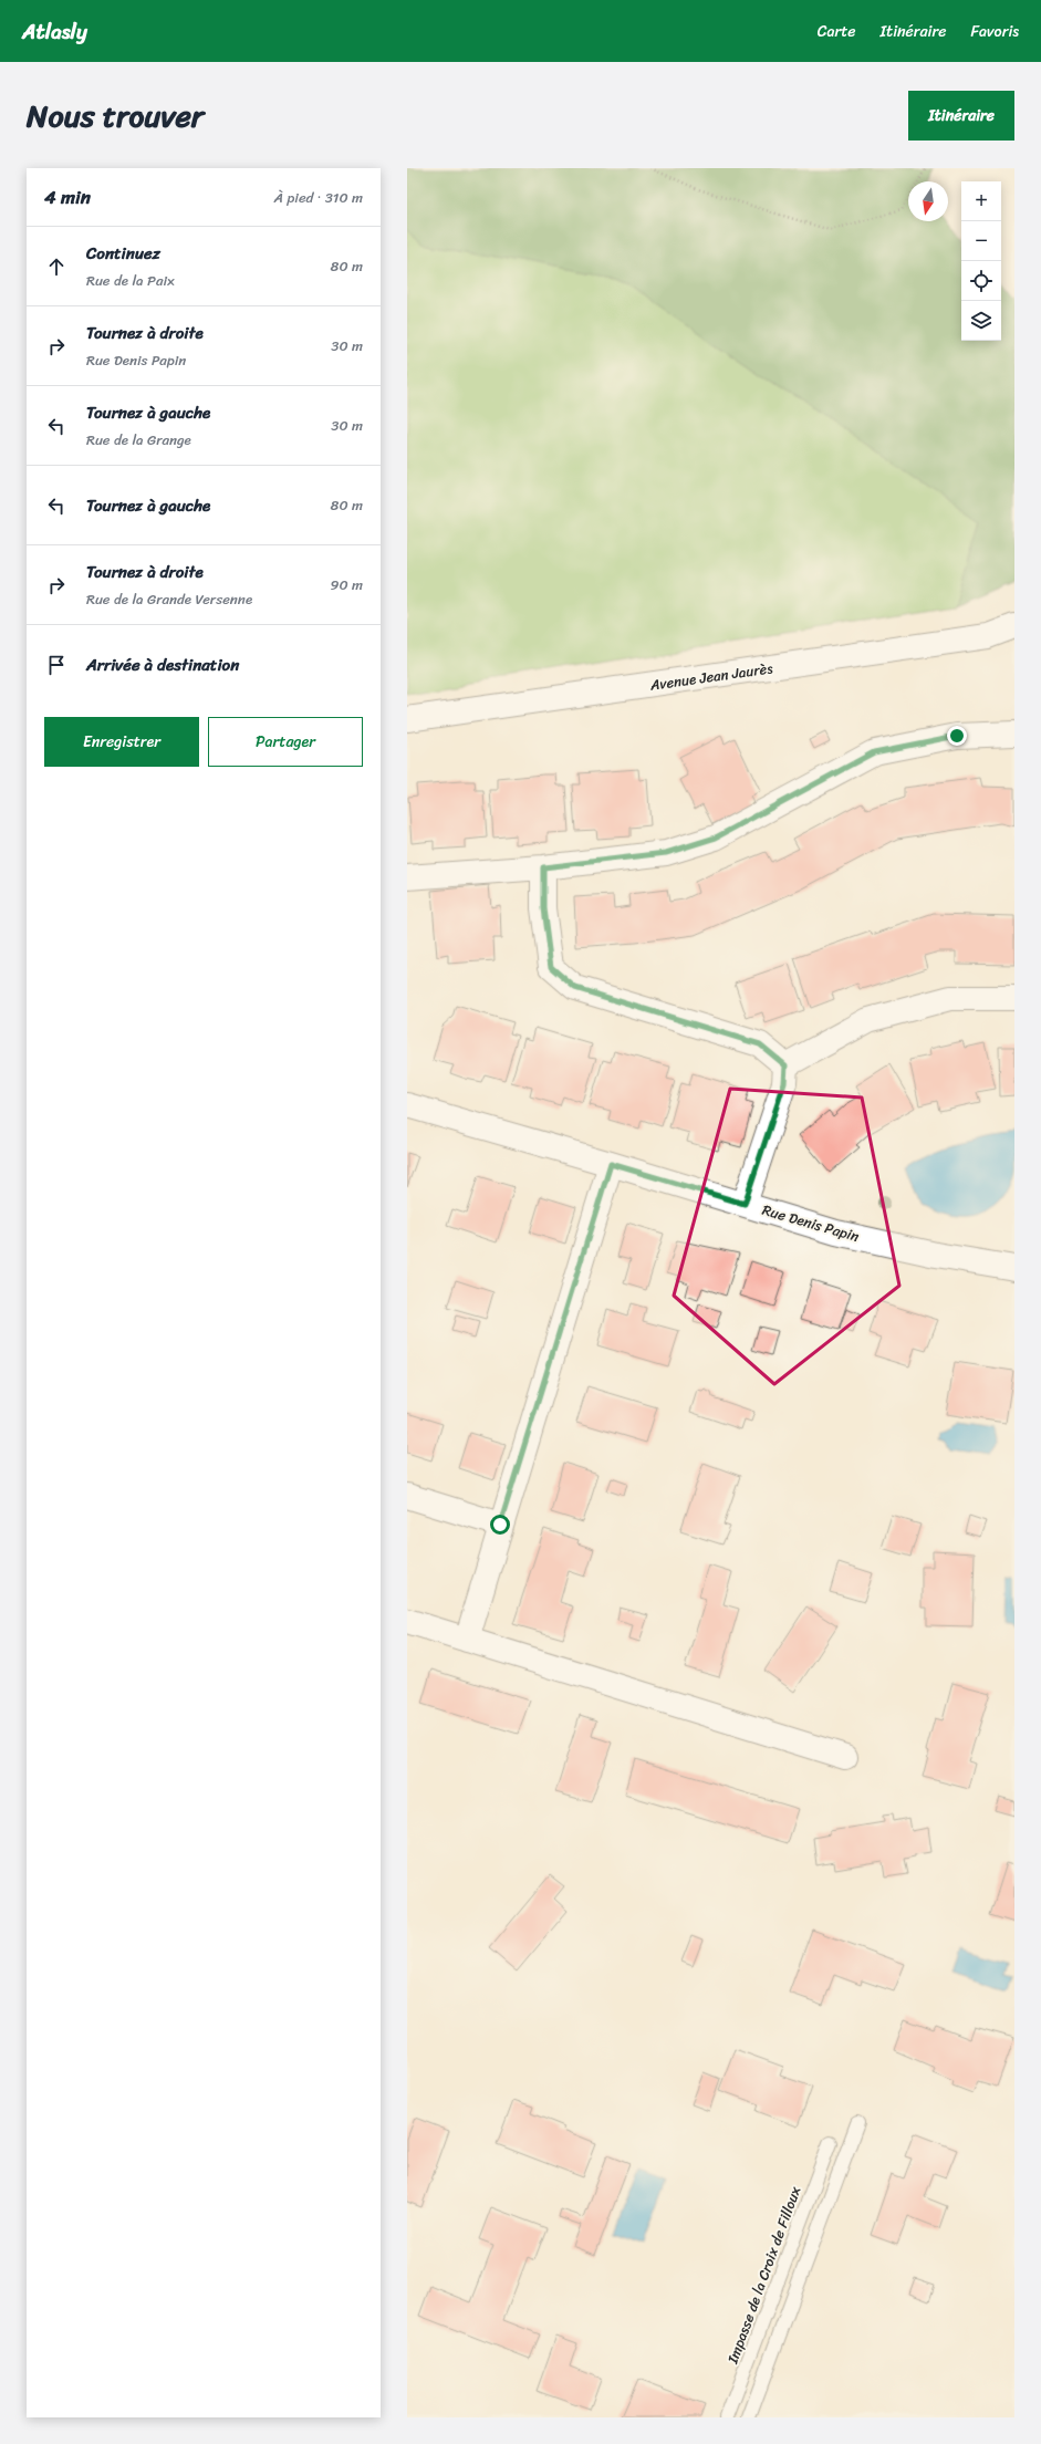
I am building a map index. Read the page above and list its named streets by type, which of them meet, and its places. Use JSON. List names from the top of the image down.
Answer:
{
  "streets": {
    "street": ["Avenue Jean Jaurès", "Rue Denis Papin"],
    "lane": ["Impasse de la Croix de Filloux"]
  },
  "north": "bottom",
  "page": {
    "header": "Atlasly",
    "nav": ["Carte", "Itinéraire", "Favoris"],
    "title": "Nous trouver",
    "buttons": [
      "Itinéraire",
      ["Enregistrer", "Partager"]
    ],
    "heading": ["4 min", "À pied · 310 m"],
    "map_buttons": ["+", "−"],
    "list": [
      ["Continuez", "Rue de la Paix", "80 m"],
      ["Tournez à droite", "Rue Denis Papin", "30 m"],
      ["Tournez à gauche", "Rue de la Grange", "30 m"],
      ["Tournez à gauche", "80 m"],
      ["Tournez à droite", "Rue de la Grande Versenne", "90 m"],
      "Arrivée à destination"
    ]
  }
}
